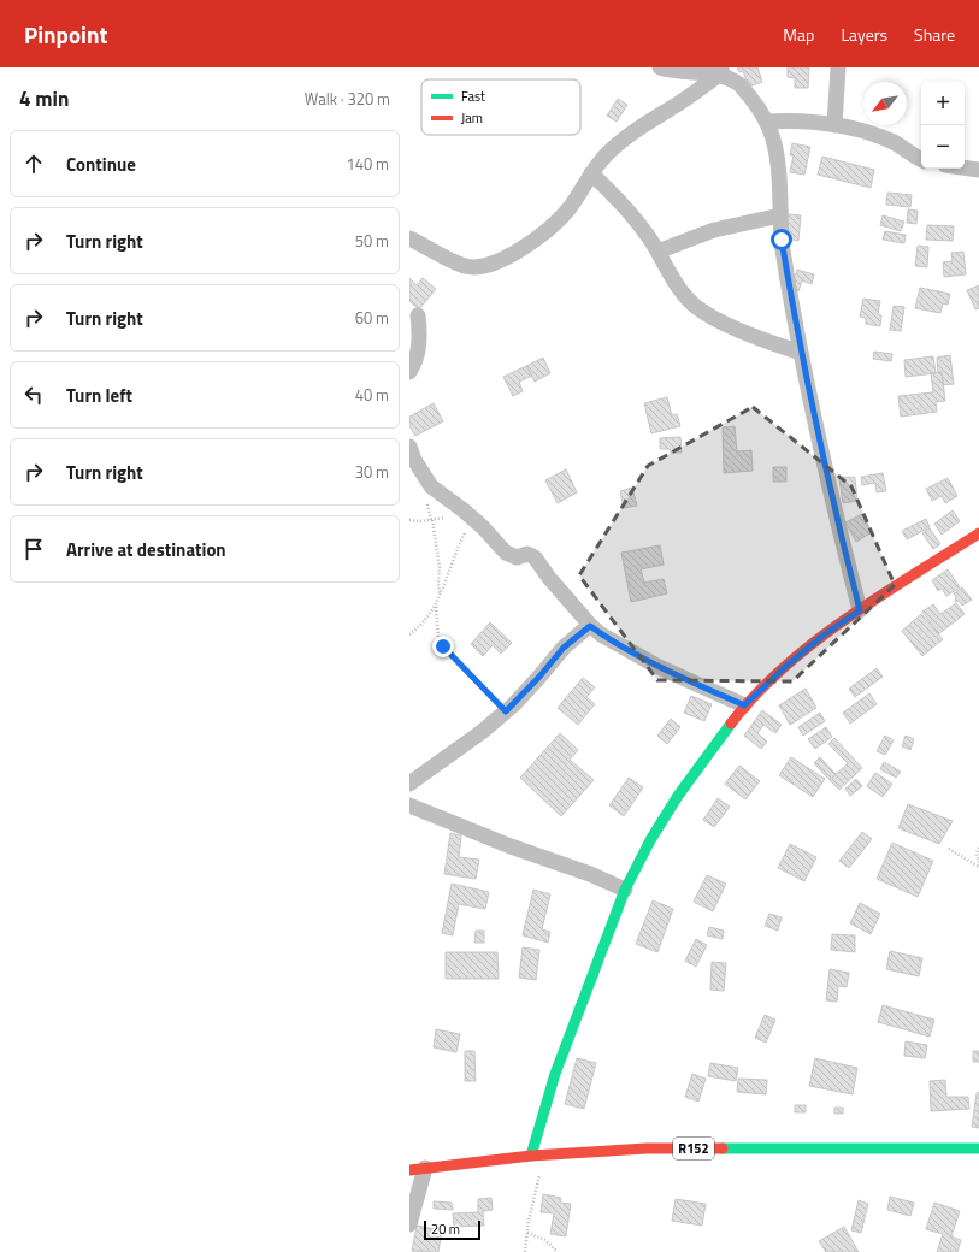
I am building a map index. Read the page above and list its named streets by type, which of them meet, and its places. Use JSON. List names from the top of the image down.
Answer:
{
  "streets": {
    "street": ["R152"]
  },
  "legend": ["Fast", "Jam"],
  "scale_bar": "20 m",
  "north": "bottom left",
  "page": {
    "header": "Pinpoint",
    "nav": ["Map", "Layers", "Share"],
    "heading": ["4 min", "Walk · 320 m"],
    "map_buttons": ["+", "−"],
    "list": [
      ["Continue", "140 m"],
      ["Turn right", "50 m"],
      ["Turn right", "60 m"],
      ["Turn left", "40 m"],
      ["Turn right", "30 m"],
      "Arrive at destination"
    ],
    "scale": "20 m"
  }
}
